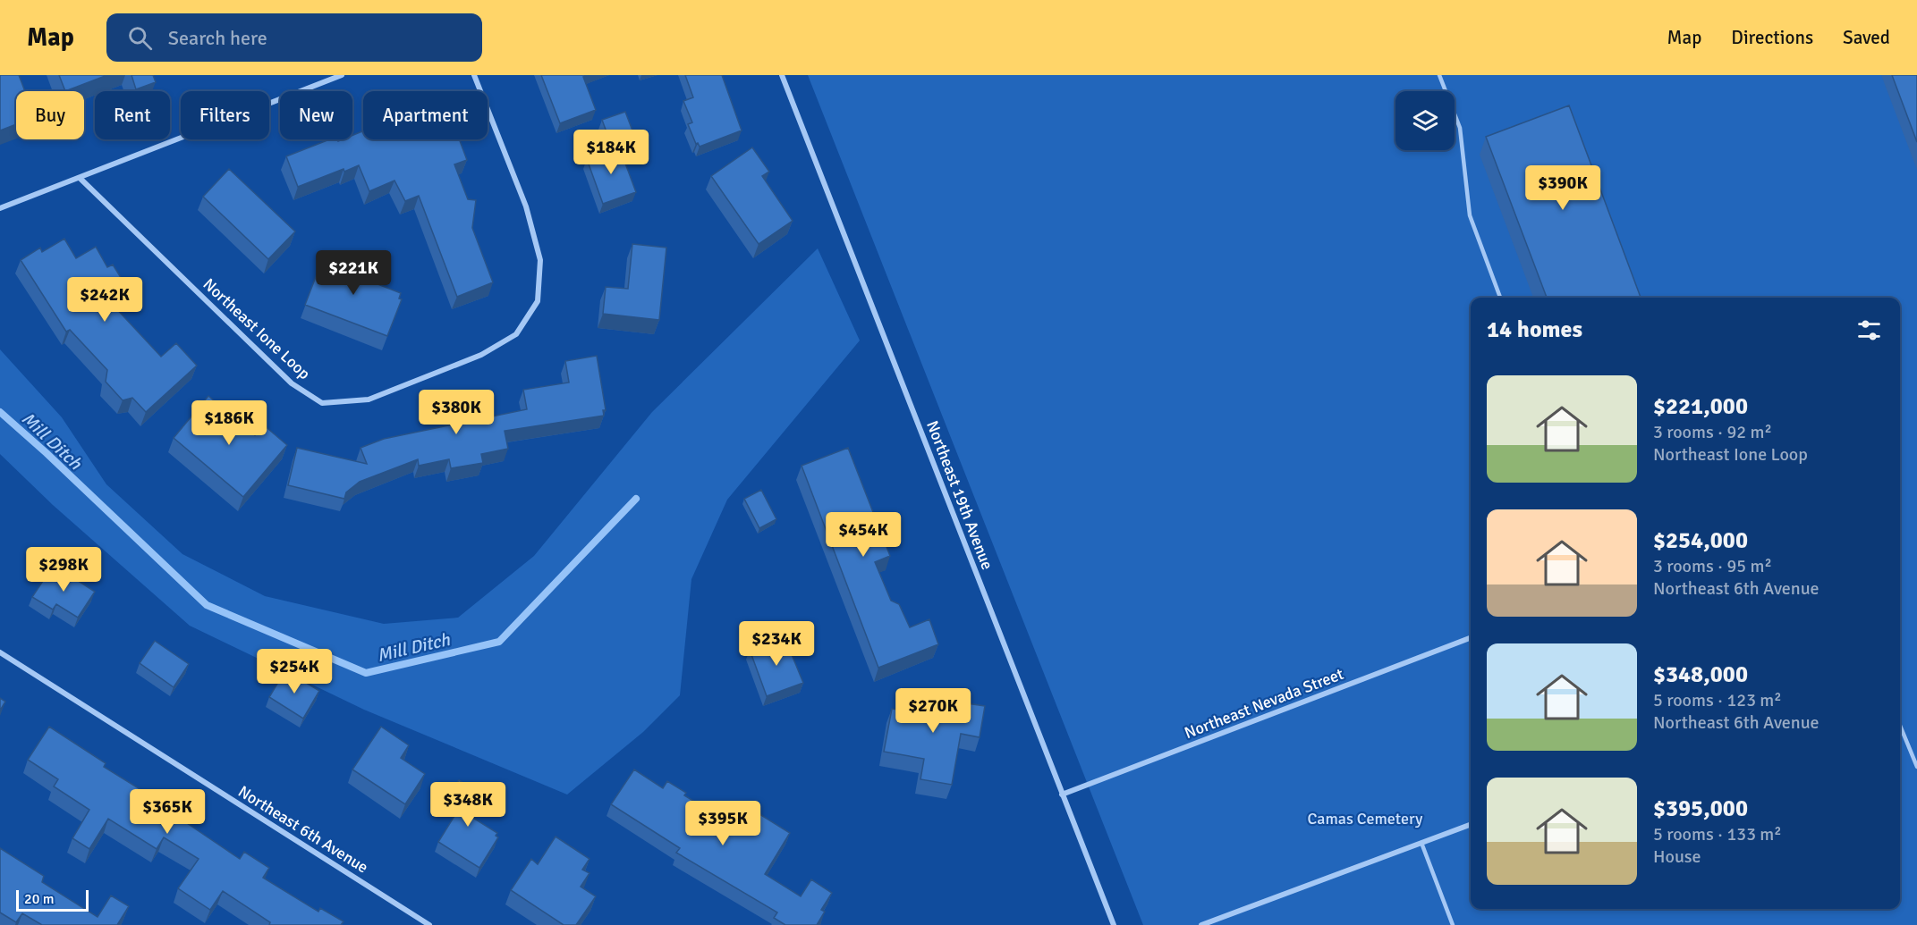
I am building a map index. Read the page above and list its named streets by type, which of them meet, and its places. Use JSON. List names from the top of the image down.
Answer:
{
  "streets": {
    "street": [
      "Northeast Ione Loop",
      "Northeast 19th Avenue",
      "Northeast Nevada Street",
      "Northeast 6th Avenue"
    ]
  },
  "crossings": [
    ["Northeast 19th Avenue", "Northeast Nevada Street"]
  ],
  "water": ["Mill Ditch"],
  "parks": ["Camas Cemetery"],
  "scale_bar": "20 m",
  "page": {
    "header": "Map",
    "search": "Search here",
    "nav": ["Map", "Directions", "Saved"],
    "chip": [
      "Buy",
      "Rent",
      "Filters",
      "New",
      "Apartment"
    ],
    "price": [
      "$184K",
      "$390K",
      "$221K",
      "$242K",
      "$380K",
      "$186K",
      "$454K",
      "$298K",
      "$234K",
      "$254K",
      "$270K",
      "$348K",
      "$365K",
      "$395K"
    ],
    "heading": "14 homes",
    "list": [
      {
        "name": "$221,000",
        "note": "3 rooms · 92 m² · Northeast Ione Loop"
      },
      {
        "name": "$254,000",
        "note": "3 rooms · 95 m² · Northeast 6th Avenue"
      },
      {
        "name": "$348,000",
        "note": "5 rooms · 123 m² · Northeast 6th Avenue"
      },
      {
        "name": "$395,000",
        "note": "5 rooms · 133 m² · House"
      }
    ],
    "scale": "20 m"
  }
}
